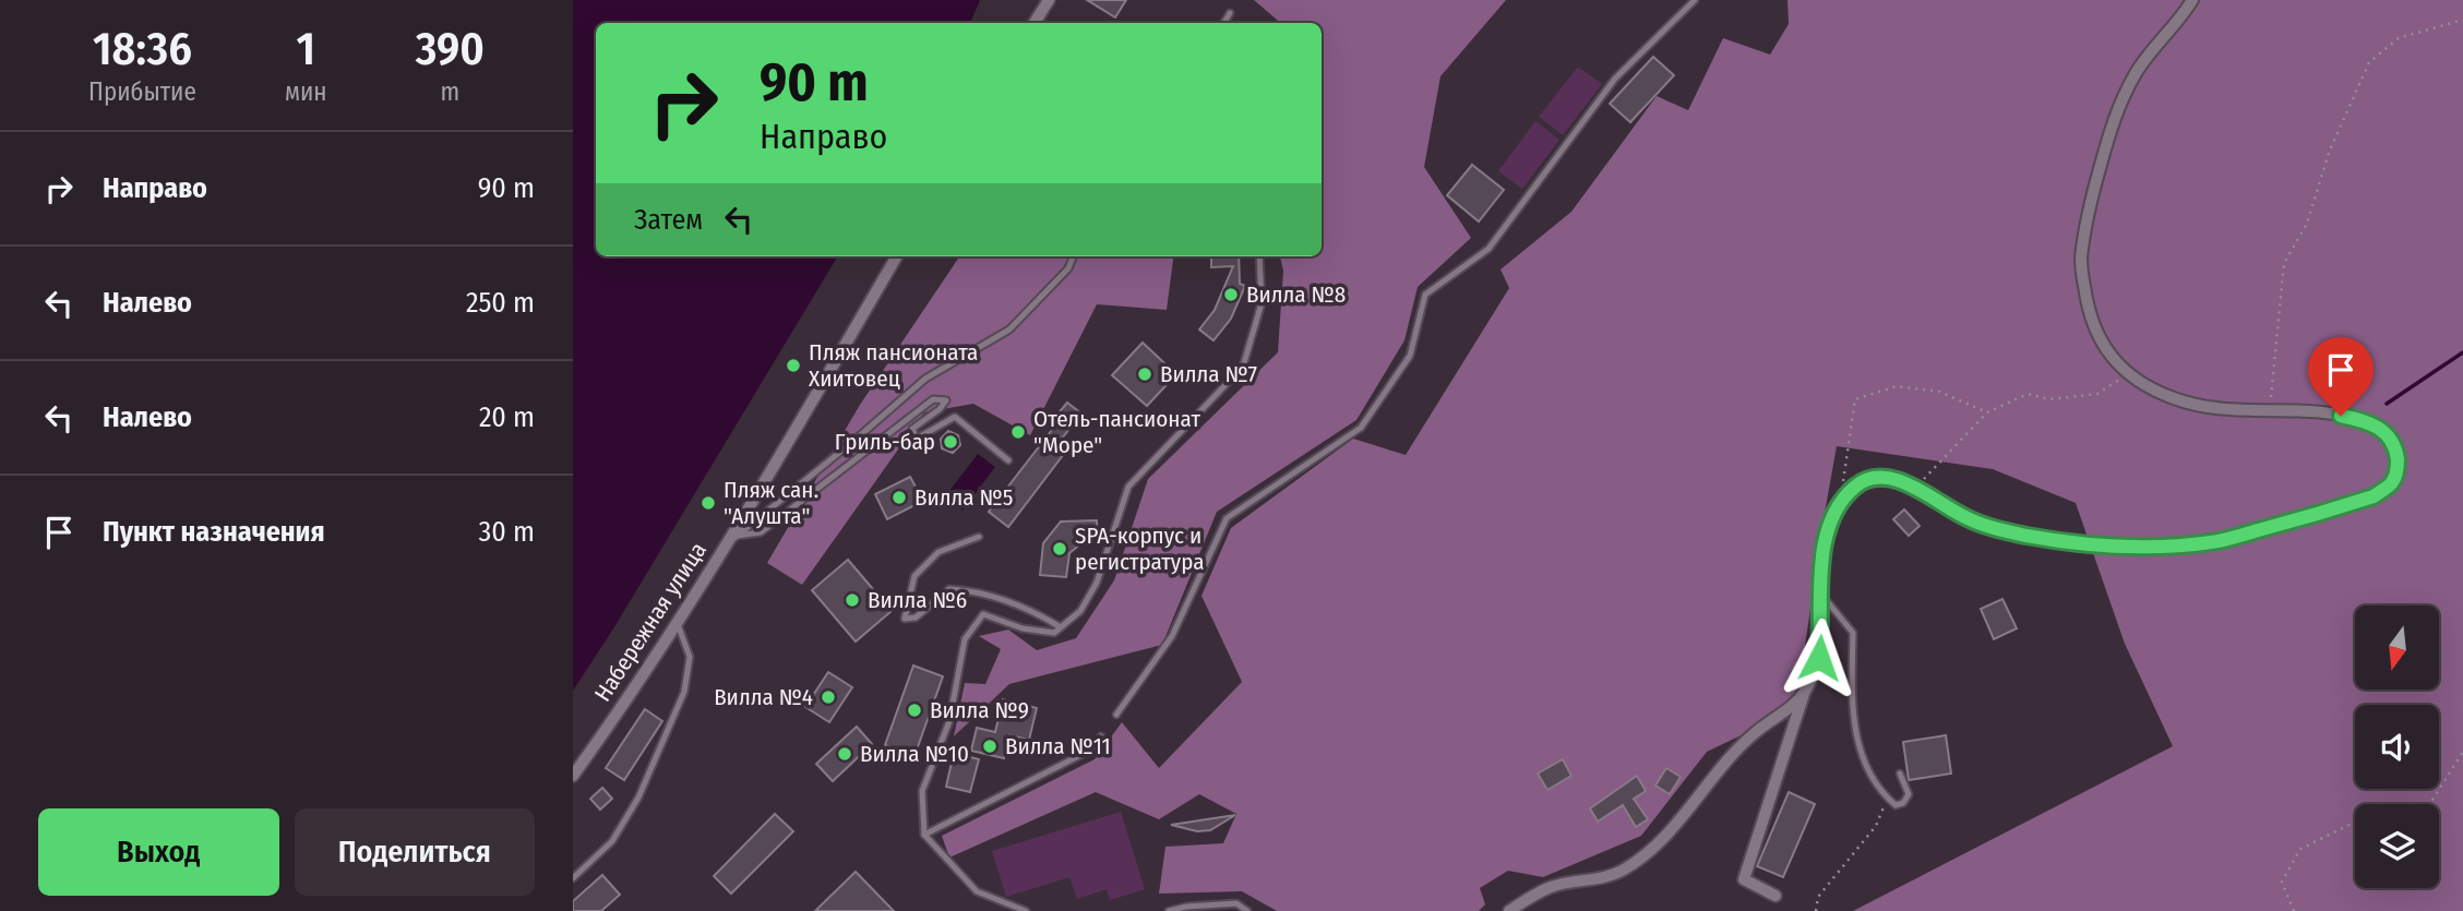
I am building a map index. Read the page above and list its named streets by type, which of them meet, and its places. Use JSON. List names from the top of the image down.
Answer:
{
  "streets": {
    "street": ["Набережная улица"]
  },
  "places": [
    "Вилла №8",
    "Пляж пансионата Хиитовец",
    "Вилла №7",
    "Отель-пансионат \"Море\"",
    "Гриль-бар",
    "Вилла №5",
    "Пляж сан. \"Алушта\"",
    "SPA-корпус и регистратура",
    "Вилла №6",
    "Вилла №4",
    "Вилла №9",
    "Вилла №11",
    "Вилла №10"
  ],
  "north": "bottom",
  "page": {
    "eta": [
      "18:36",
      "Прибытие",
      "1",
      "мин",
      "390",
      "m"
    ],
    "turn": ["90 m", "Направо"],
    "list": [
      {
        "name": "Направо",
        "value": "90 m"
      },
      {
        "name": "Налево",
        "value": "250 m"
      },
      {
        "name": "Налево",
        "value": "20 m"
      },
      {
        "name": "Пункт назначения",
        "value": "30 m"
      }
    ],
    "then": "Затем",
    "buttons": ["Выход", "Поделиться"]
  }
}
